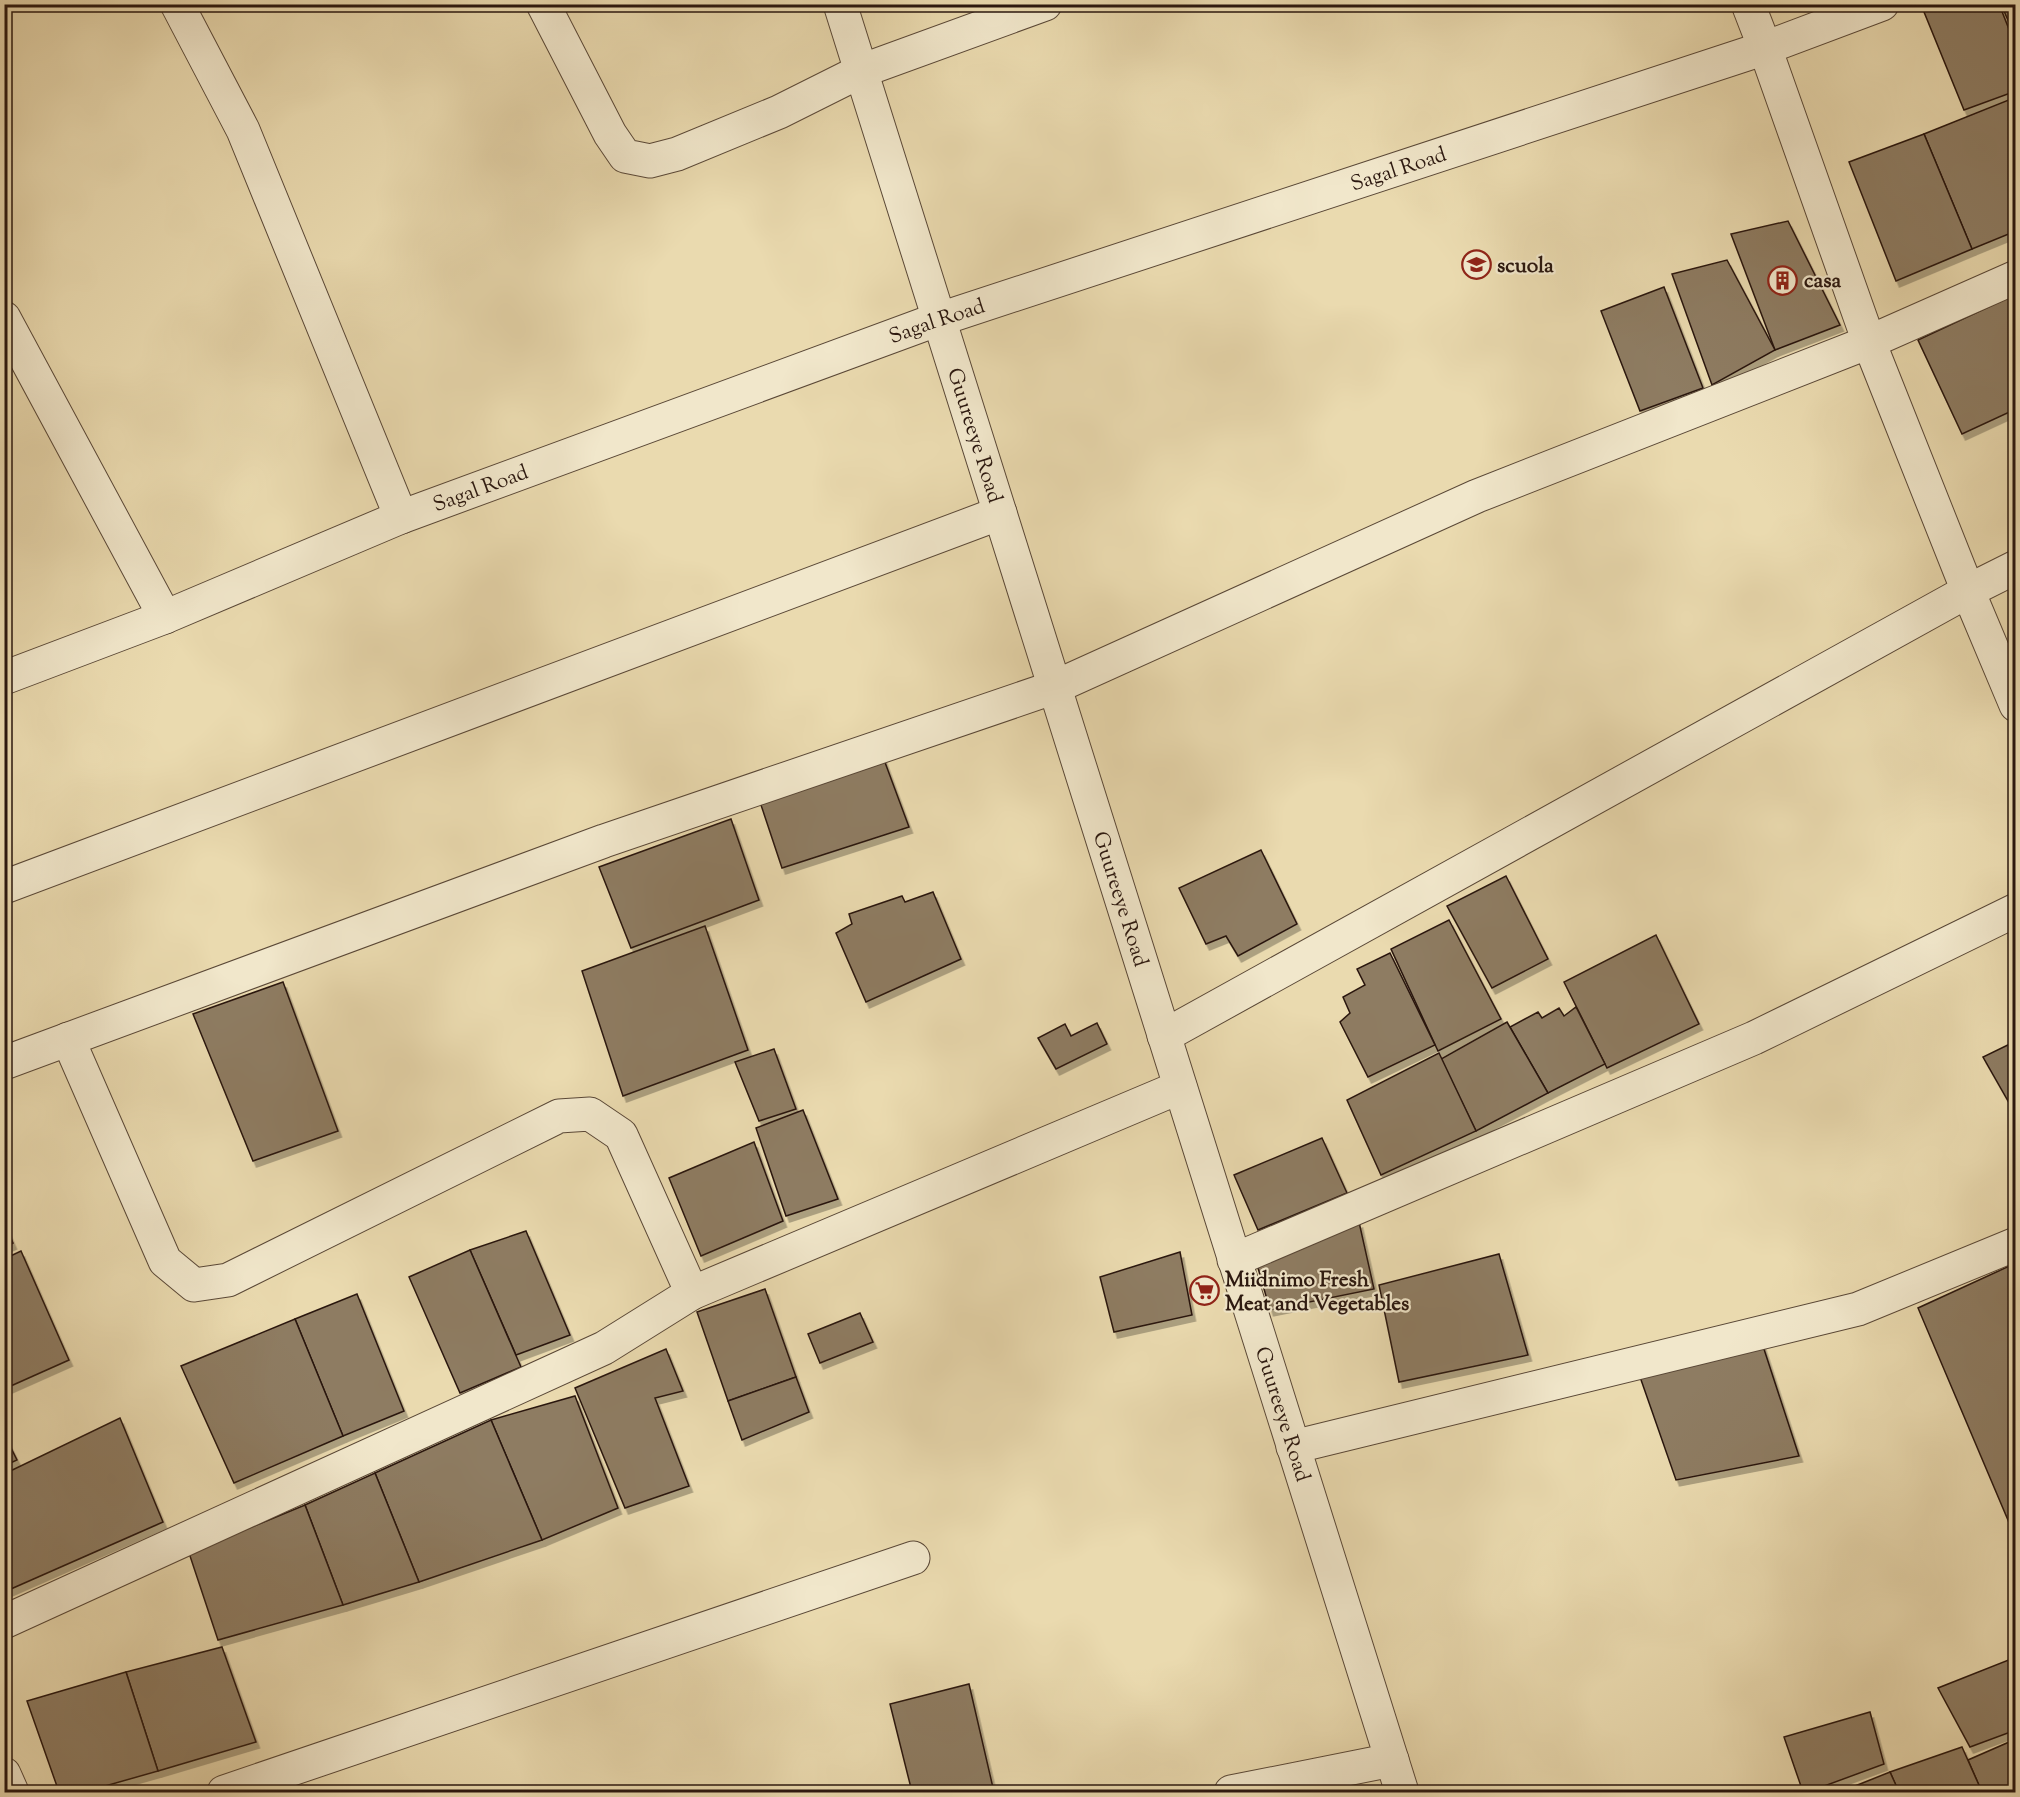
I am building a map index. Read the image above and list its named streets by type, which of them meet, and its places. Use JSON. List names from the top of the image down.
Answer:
{
  "streets": {
    "street": ["Sagal Road", "Guureeye Road"]
  },
  "crossings": [
    ["Sagal Road", "Guureeye Road"]
  ],
  "places": {
    "school or university": ["scuola"],
    "building": ["casa"],
    "supermarket": ["Miidnimo Fresh Meat and Vegetables"]
  }
}
